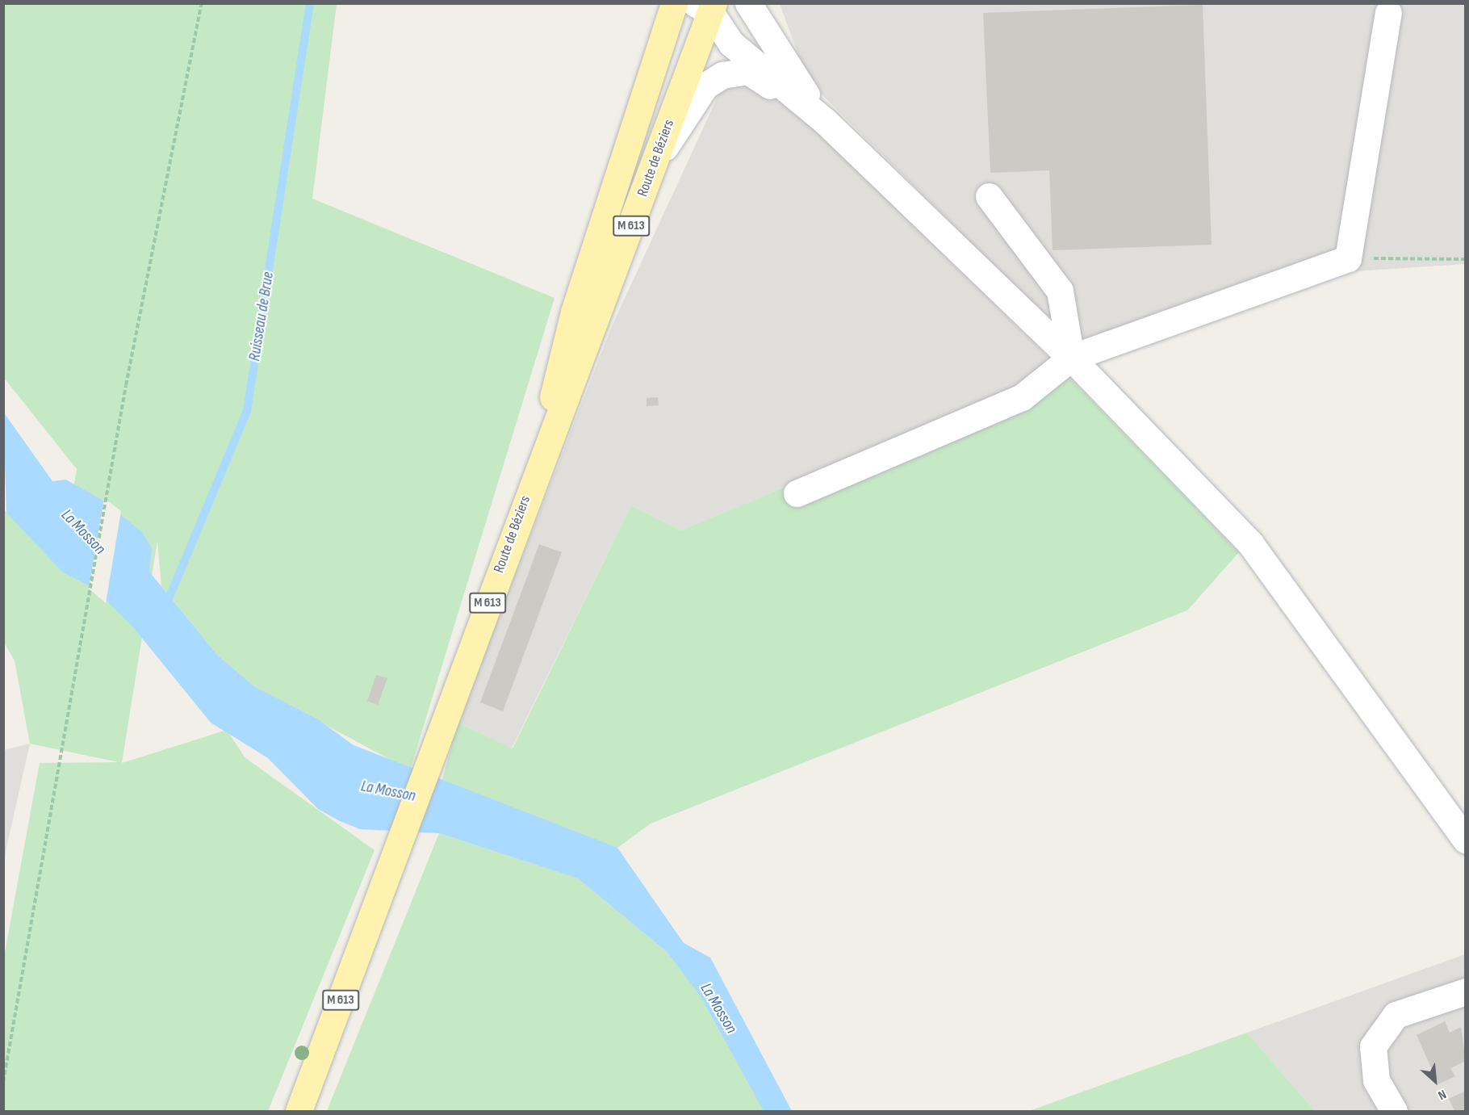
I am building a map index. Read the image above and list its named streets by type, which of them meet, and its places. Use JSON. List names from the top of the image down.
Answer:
{
  "streets": {
    "main road": ["Route de Béziers", "M 613"]
  },
  "water": ["Ruisseau de Brue", "La Mosson"],
  "north": "bottom right"
}
